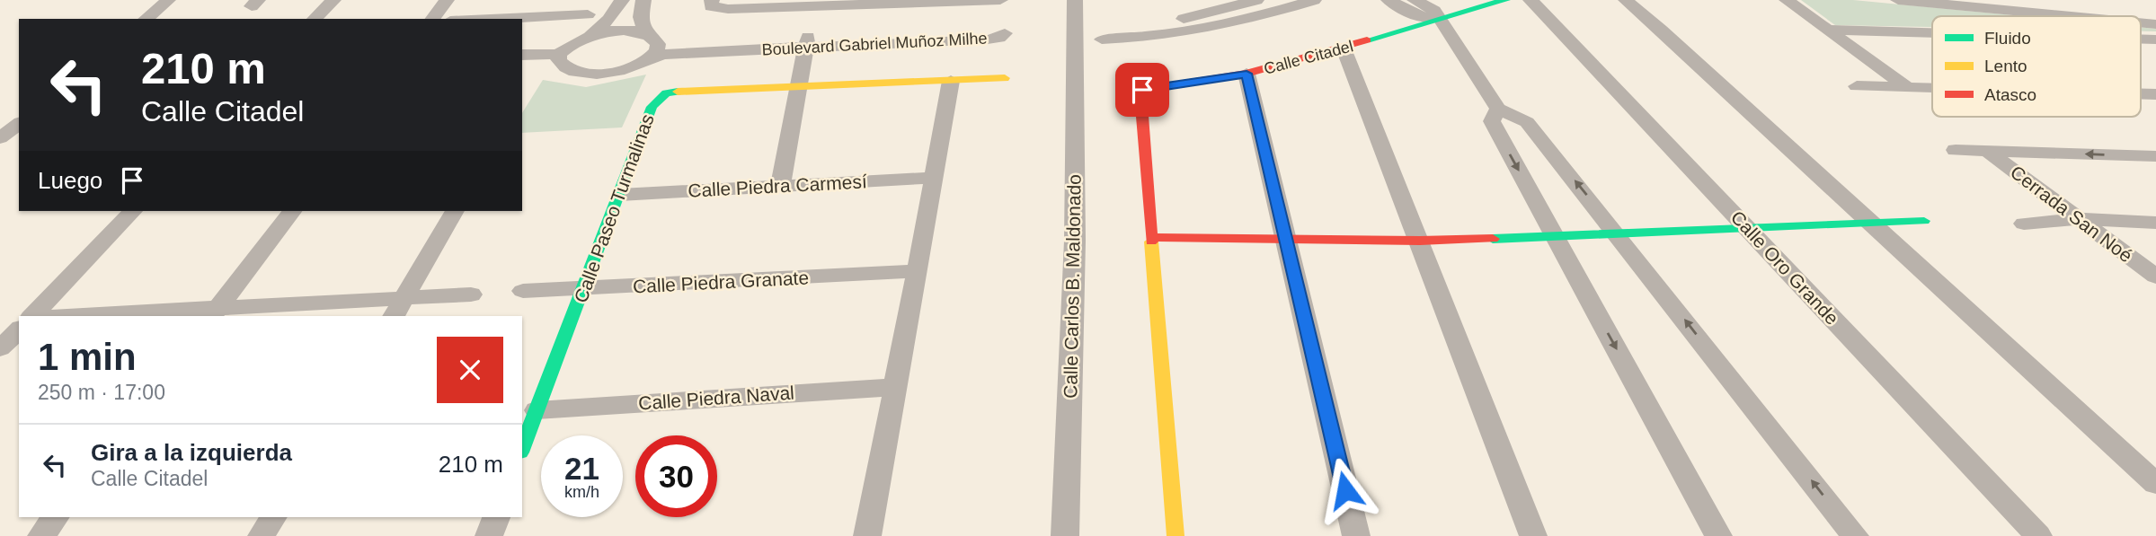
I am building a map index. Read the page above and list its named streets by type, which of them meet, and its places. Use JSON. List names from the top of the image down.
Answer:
{
  "streets": {
    "street": [
      "Boulevard Gabriel Muñoz Milhe",
      "Calle Citadel",
      "Calle Piedra Carmesí",
      "Calle Paseo Turmalinas",
      "Cerrada San Noé",
      "Calle Oro Grande",
      "Calle Piedra Granate",
      "Calle Carlos B. Maldonado",
      "Calle Piedra Naval"
    ]
  },
  "crossings": [
    ["Calle Piedra Carmesí", "Calle Paseo Turmalinas"],
    ["Calle Paseo Turmalinas", "Calle Piedra Granate"],
    ["Calle Paseo Turmalinas", "Calle Piedra Naval"]
  ],
  "legend": ["Fluido", "Lento", "Atasco"],
  "page": {
    "turn": ["210 m", "Calle Citadel"],
    "then": "Luego",
    "heading": ["1 min", "250 m · 17:00"],
    "list": [
      {
        "name": "Gira a la izquierda",
        "note": "Calle Citadel",
        "value": "210 m"
      }
    ],
    "speed": "21 km/h",
    "limit": "30"
  }
}
